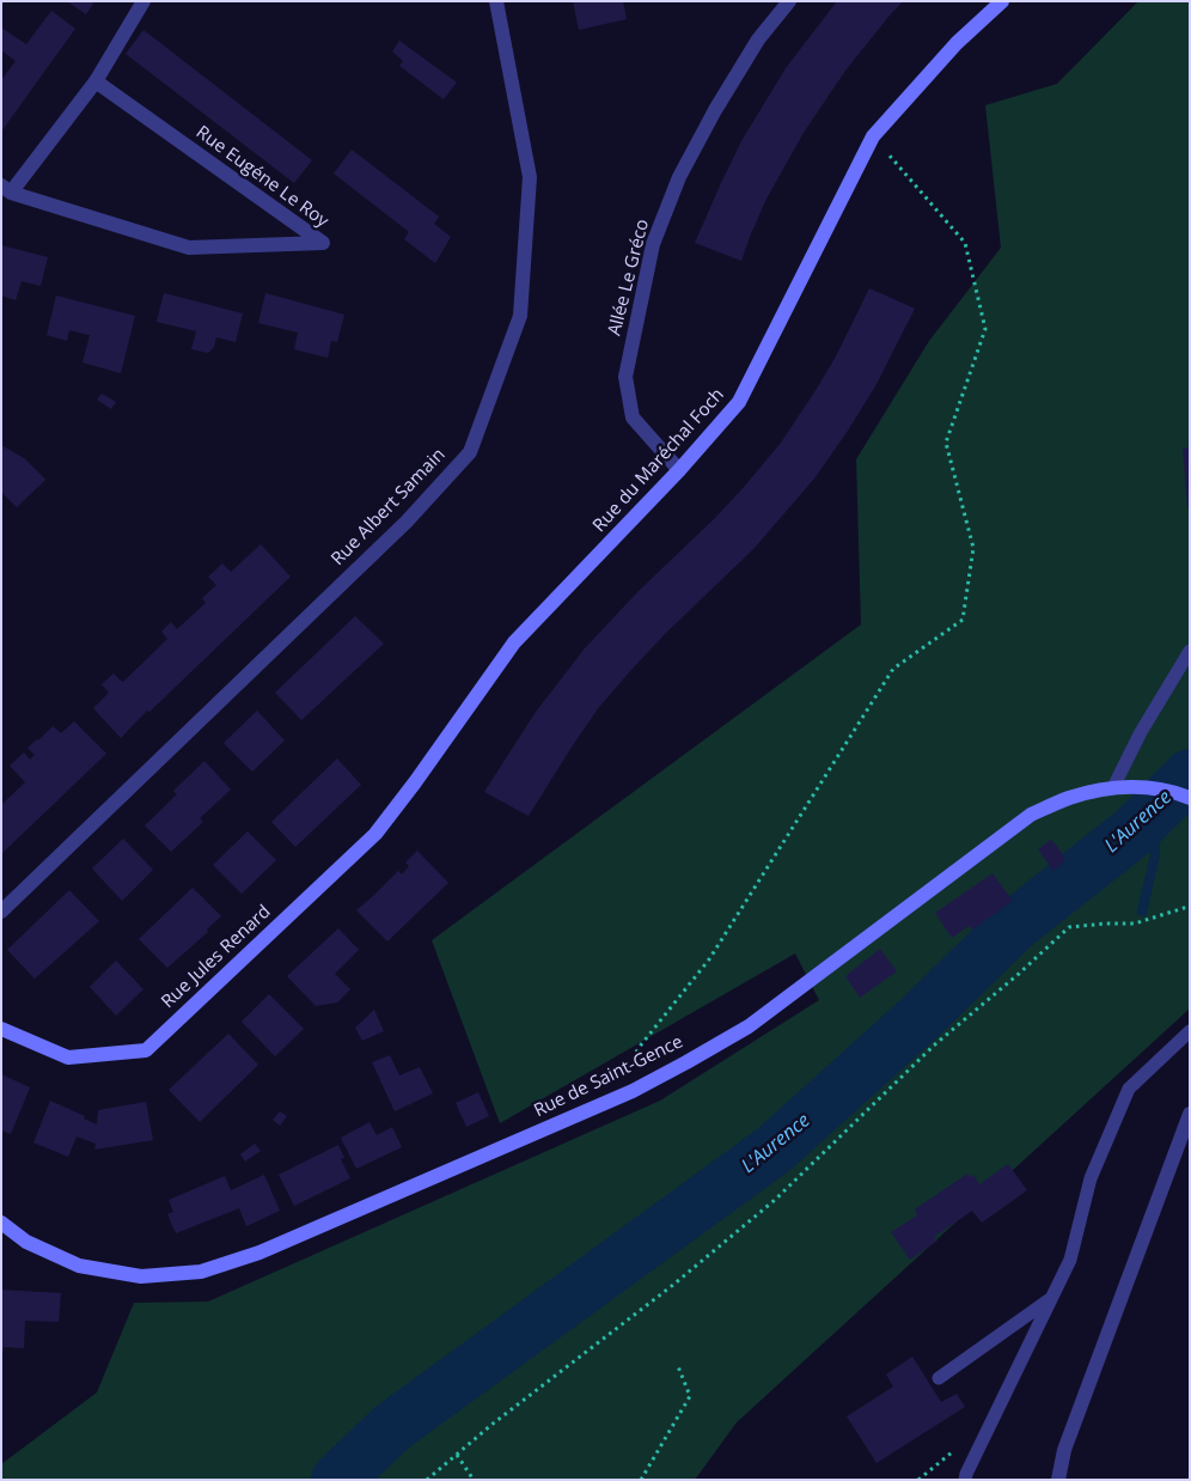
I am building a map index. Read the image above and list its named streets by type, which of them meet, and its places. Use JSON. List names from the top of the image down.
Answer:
{
  "streets": {
    "street": [
      "Rue Eugéne Le Roy",
      "Allée Le Gréco",
      "Rue du Maréchal Foch",
      "Rue Albert Samain",
      "Rue Jules Renard",
      "Rue de Saint-Gence"
    ]
  },
  "crossings": [
    ["Allée Le Gréco", "Rue du Maréchal Foch"],
    ["Rue du Maréchal Foch", "Rue Jules Renard"]
  ],
  "water": ["L'Aurence"]
}
